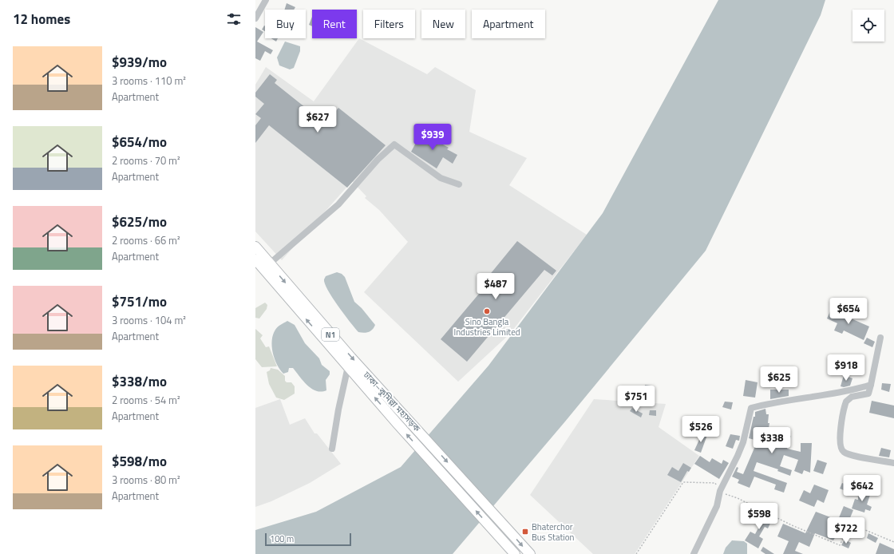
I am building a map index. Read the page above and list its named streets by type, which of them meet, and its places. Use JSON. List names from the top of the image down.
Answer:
{
  "streets": {
    "highway": ["N1", "ঢাকা–কুমিল্লা মহাসড়ক"]
  },
  "places": {
    "other": ["Sino Bangla Industries Limited"],
    "transit": ["Bhaterchor Bus Station"]
  },
  "scale_bar": "100 m",
  "page": {
    "heading": "12 homes",
    "chip": [
      "Buy",
      "Rent",
      "Filters",
      "New",
      "Apartment"
    ],
    "list": [
      {
        "name": "$939/mo",
        "note": "3 rooms · 110 m² · Apartment"
      },
      {
        "name": "$654/mo",
        "note": "2 rooms · 70 m² · Apartment"
      },
      {
        "name": "$625/mo",
        "note": "2 rooms · 66 m² · Apartment"
      },
      {
        "name": "$751/mo",
        "note": "3 rooms · 104 m² · Apartment"
      },
      {
        "name": "$338/mo",
        "note": "2 rooms · 54 m² · Apartment"
      },
      {
        "name": "$598/mo",
        "note": "3 rooms · 80 m² · Apartment"
      }
    ],
    "price": [
      "$627",
      "$939",
      "$487",
      "$654",
      "$918",
      "$625",
      "$751",
      "$526",
      "$338",
      "$642",
      "$598",
      "$722"
    ],
    "scale": "100 m"
  }
}
